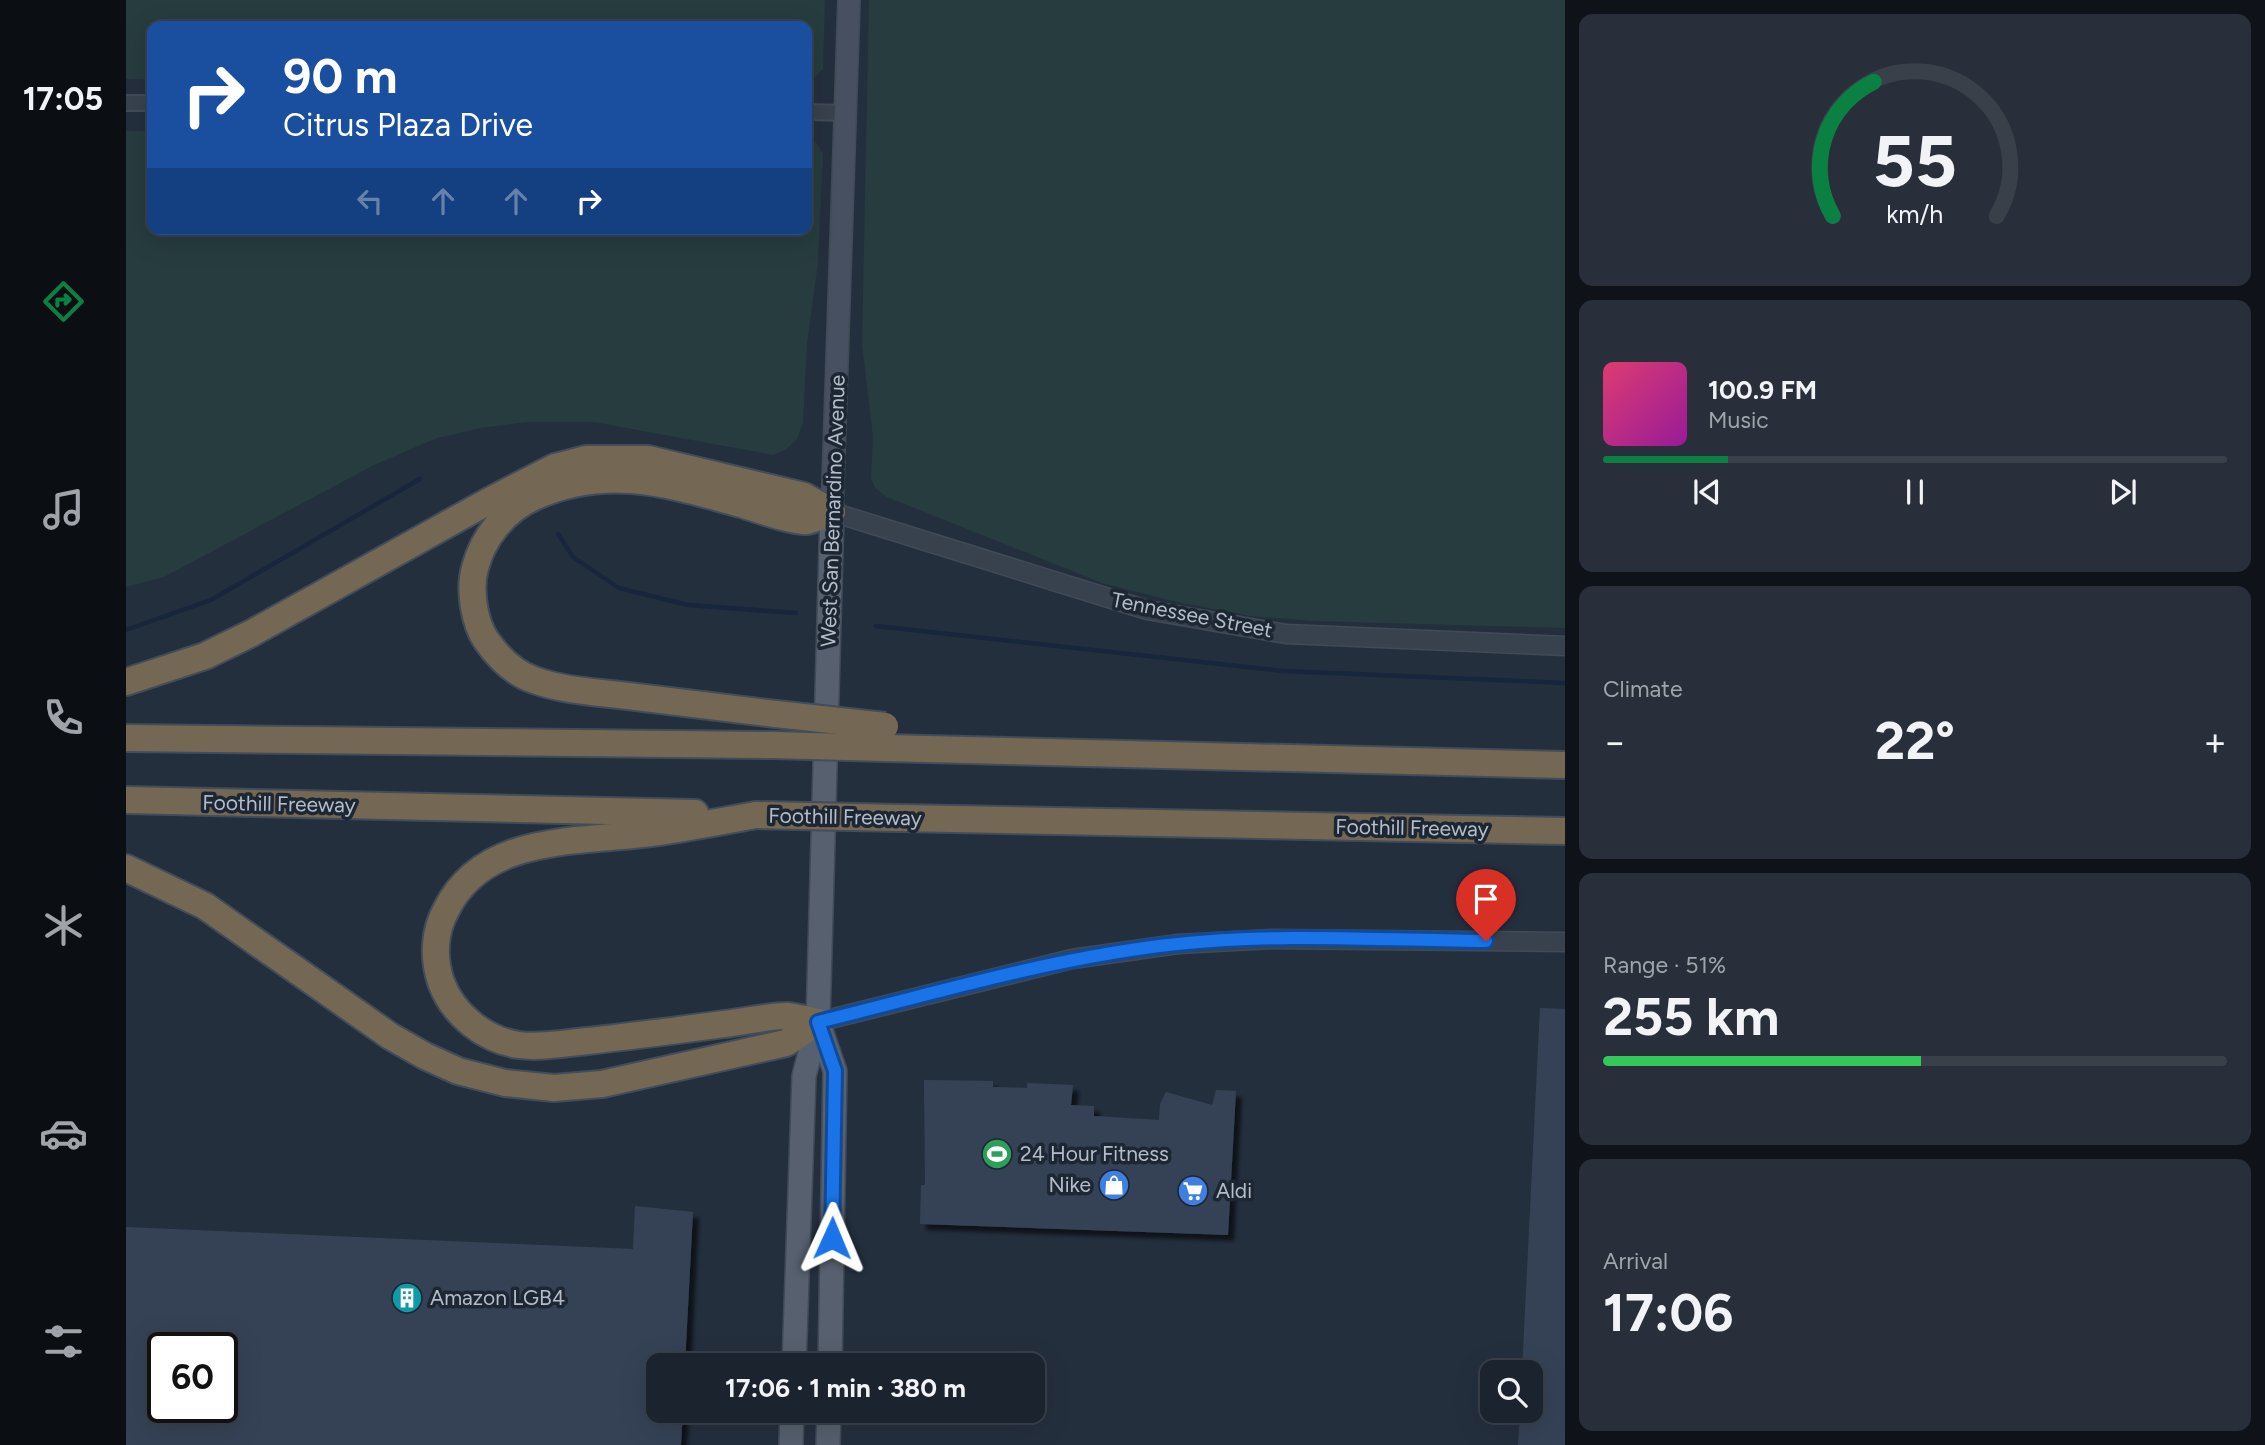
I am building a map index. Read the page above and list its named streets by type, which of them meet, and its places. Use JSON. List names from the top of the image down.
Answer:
{
  "streets": {
    "highway": ["Foothill Freeway"],
    "main road": ["West San Bernardino Avenue"],
    "street": ["Tennessee Street"]
  },
  "crossings": [
    ["West San Bernardino Avenue", "Tennessee Street"]
  ],
  "places": {
    "sports": ["24 Hour Fitness"],
    "shop": ["Nike"],
    "supermarket": ["Aldi"],
    "building": ["Amazon LGB4"]
  },
  "page": {
    "tabs": "17:05",
    "turn": ["90 m", "Citrus Plaza Drive"],
    "song": ["100.9 FM", "Music"],
    "tile": [
      "Climate",
      ["Range · 51%", "255 km"],
      ["Arrival", "17:06"]
    ],
    "heat": ["−", "22°", "+"],
    "limit": "60",
    "trip": "17:06 · 1 min · 380 m",
    "gauge": ["55", "km/h"]
  }
}
